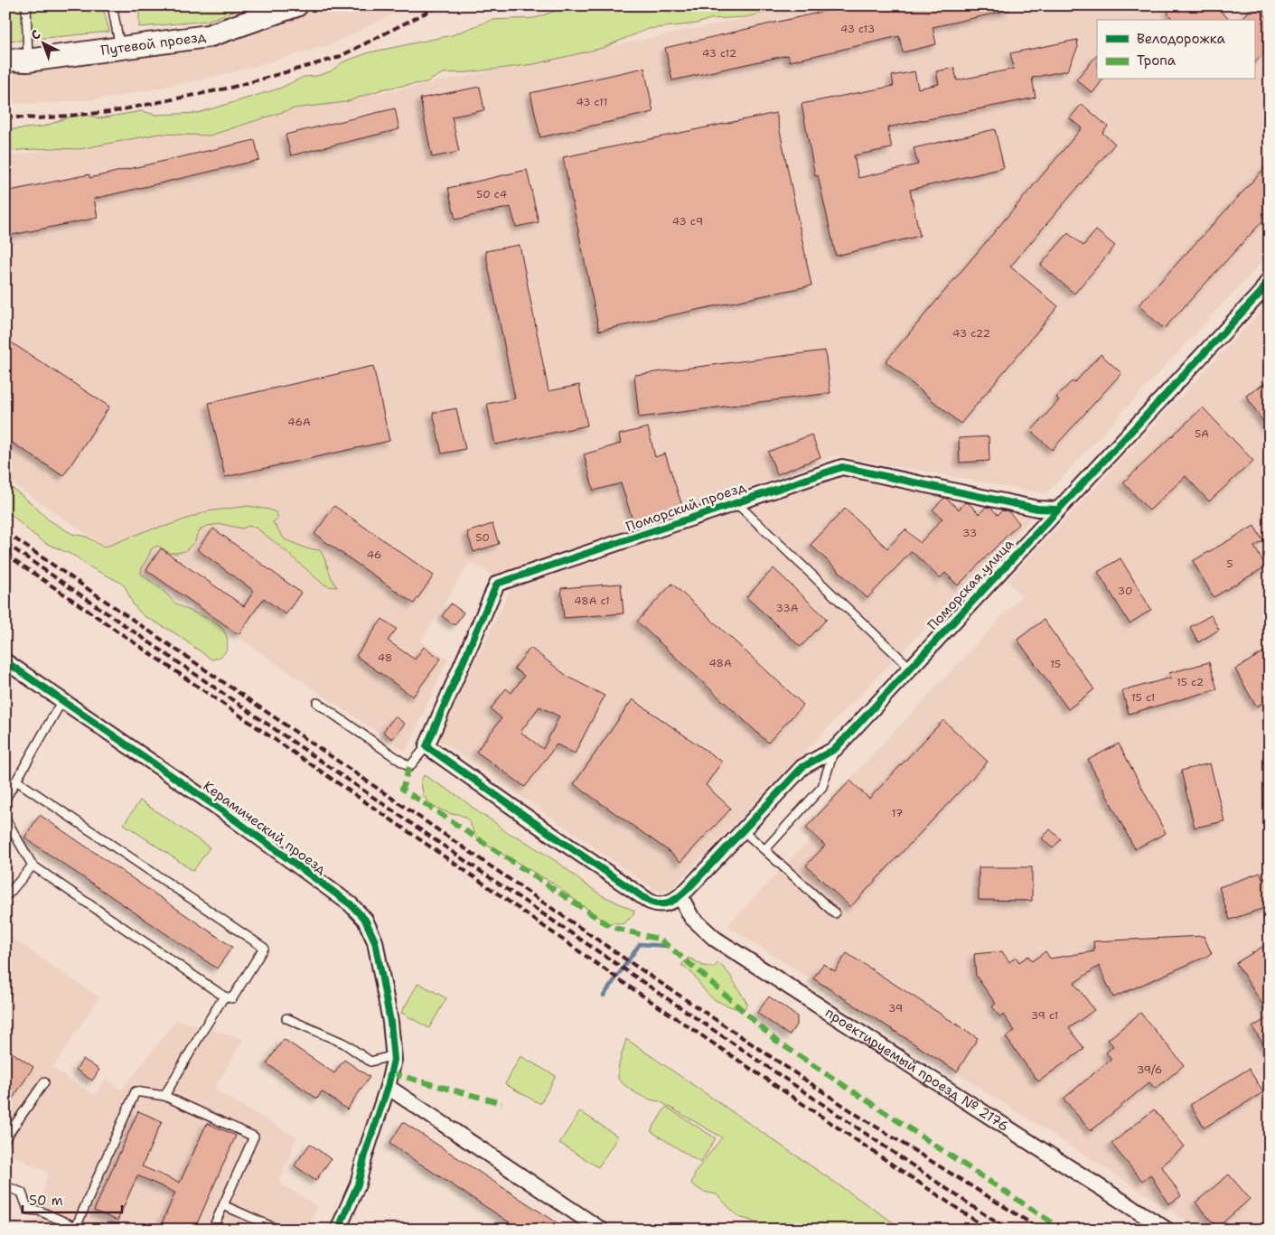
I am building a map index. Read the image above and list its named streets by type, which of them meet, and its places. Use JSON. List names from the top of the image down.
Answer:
{
  "streets": {
    "street": [
      "Путевой проезд",
      "Поморский проезд",
      "Поморская улица",
      "Керамический проезд",
      "проектируемый проезд № 2176"
    ]
  },
  "crossings": [
    ["Поморский проезд", "Поморская улица"],
    ["Поморская улица", "проектируемый проезд № 2176"]
  ],
  "house_numbers": [
    "43 с13",
    "43 с12",
    "43 с11",
    "50 с4",
    "43 с9",
    "43 с22",
    "46А",
    "5А",
    "33",
    "50",
    "46",
    "5",
    "30",
    "48А с1",
    "33А",
    "48",
    "48А",
    "15",
    "15 с2",
    "15 с1",
    "17",
    "39",
    "39 с1",
    "39/6"
  ],
  "legend": ["Велодорожка", "Тропа"],
  "scale_bar": "50 m",
  "north": "top left"
}
